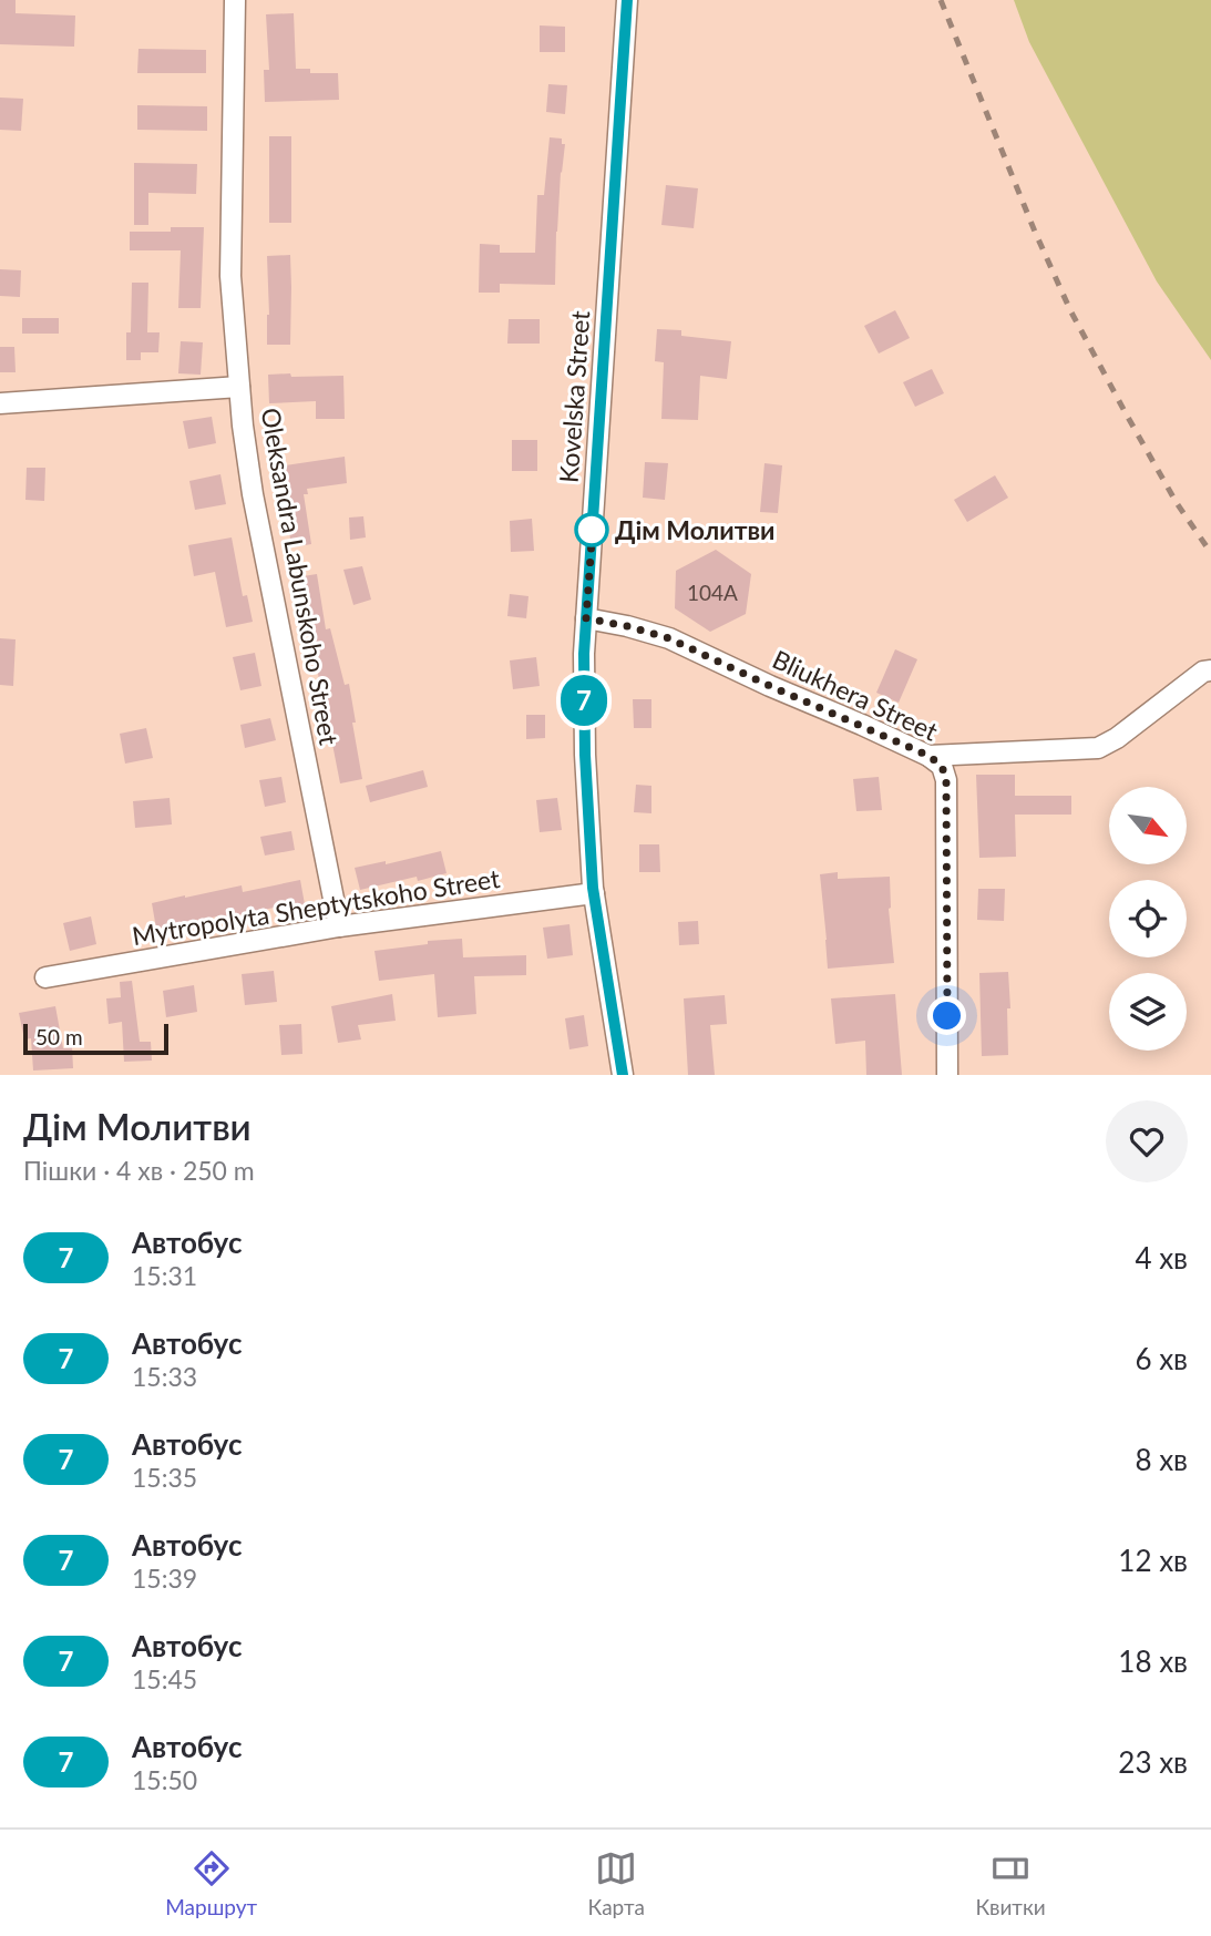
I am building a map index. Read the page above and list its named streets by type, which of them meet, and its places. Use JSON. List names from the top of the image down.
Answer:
{
  "streets": {
    "street": [
      "Kovelska Street",
      "Oleksandra Labunskoho Street",
      "Bliukhera Street",
      "Mytropolyta Sheptytskoho Street"
    ]
  },
  "crossings": [
    ["Kovelska Street", "Bliukhera Street"],
    ["Kovelska Street", "Mytropolyta Sheptytskoho Street"],
    ["Oleksandra Labunskoho Street", "Mytropolyta Sheptytskoho Street"]
  ],
  "places": ["Дім Молитви"],
  "lines": ["bus line 7"],
  "house_numbers": ["104А"],
  "scale_bar": "50 m",
  "north": "bottom right",
  "page": {
    "on_map": "7",
    "scale": "50 m",
    "heading": ["Дім Молитви", "Пішки · 4 хв · 250 m"],
    "list": [
      {
        "mark": "7",
        "name": "Автобус",
        "note": "15:31",
        "value": "4 хв"
      },
      {
        "mark": "7",
        "name": "Автобус",
        "note": "15:33",
        "value": "6 хв"
      },
      {
        "mark": "7",
        "name": "Автобус",
        "note": "15:35",
        "value": "8 хв"
      },
      {
        "mark": "7",
        "name": "Автобус",
        "note": "15:39",
        "value": "12 хв"
      },
      {
        "mark": "7",
        "name": "Автобус",
        "note": "15:45",
        "value": "18 хв"
      },
      {
        "mark": "7",
        "name": "Автобус",
        "note": "15:50",
        "value": "23 хв"
      }
    ],
    "tabs": ["Маршрут", "Карта", "Квитки"]
  }
}
